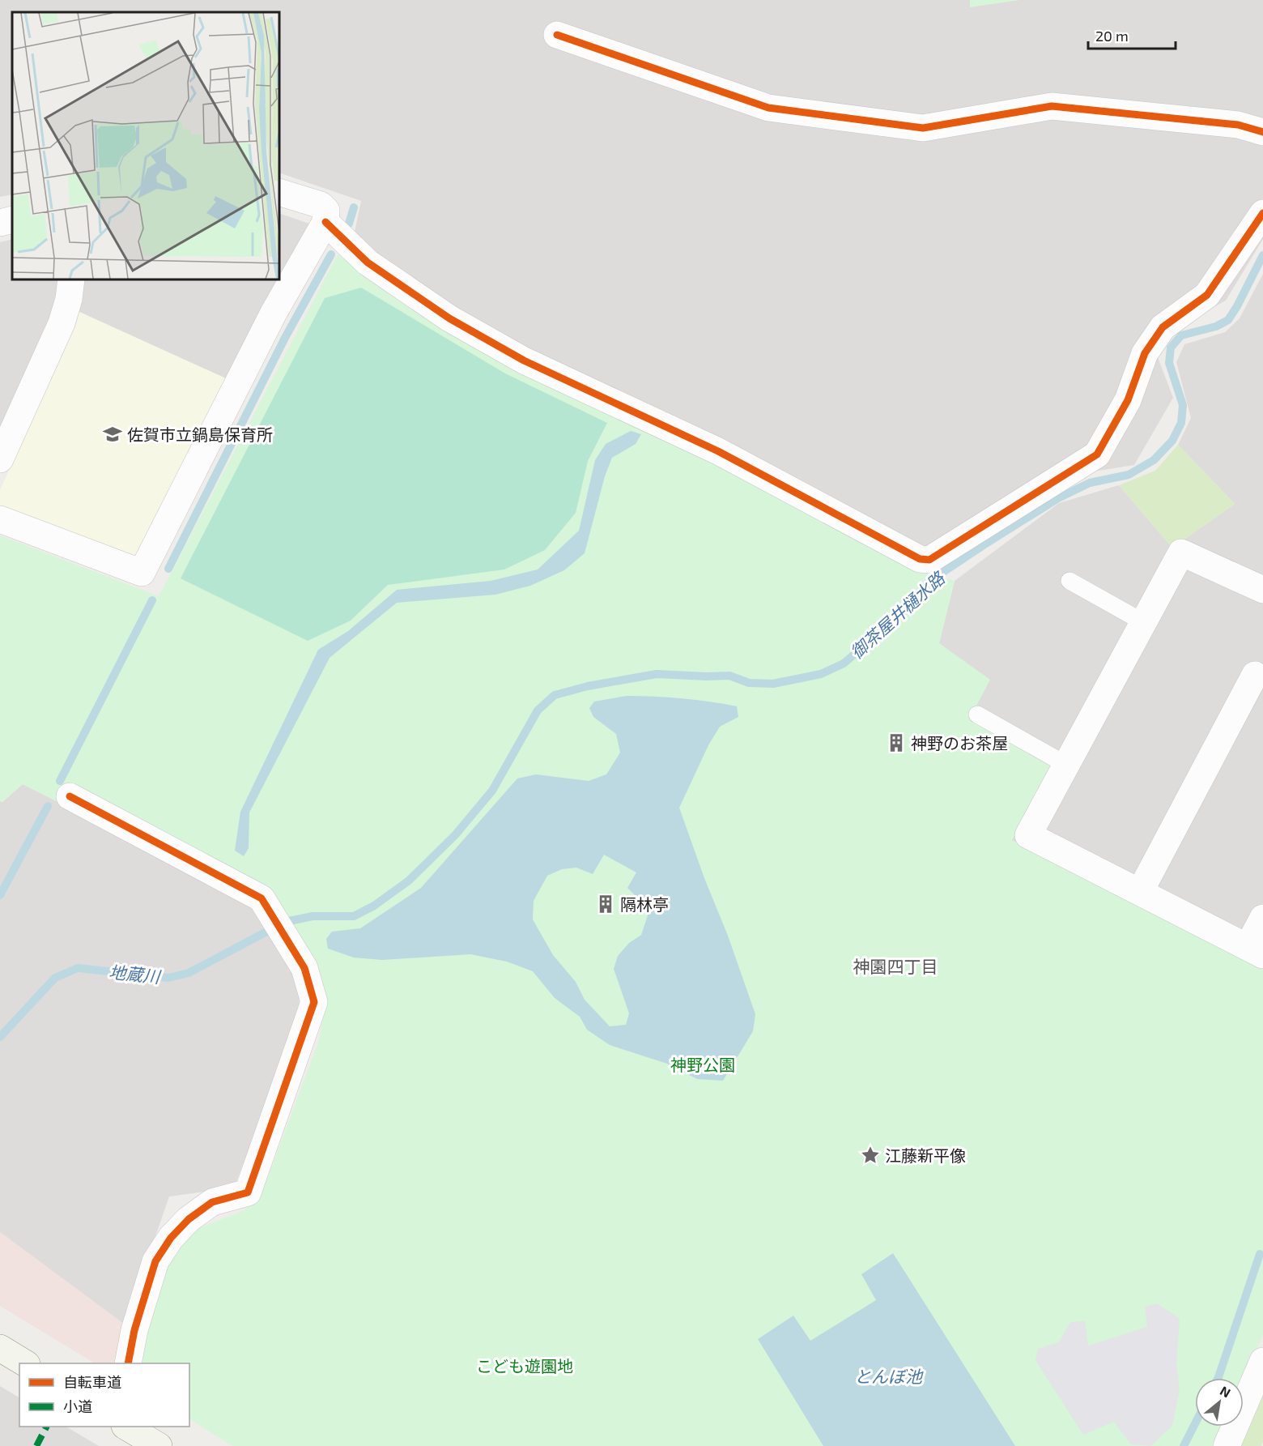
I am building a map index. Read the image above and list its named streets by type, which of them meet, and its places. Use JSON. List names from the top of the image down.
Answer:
{
  "districts": ["神園四丁目"],
  "water": ["御茶屋井樋水路", "地蔵川", "とんぼ池"],
  "parks": ["神野公園", "こども遊園地"],
  "places": {
    "school or university": ["佐賀市立鍋島保育所"],
    "building": ["神野のお茶屋", "隔林亭"],
    "place": ["江藤新平像"]
  },
  "legend": ["自転車道", "小道"],
  "scale_bar": "20 m",
  "north": "top right"
}
